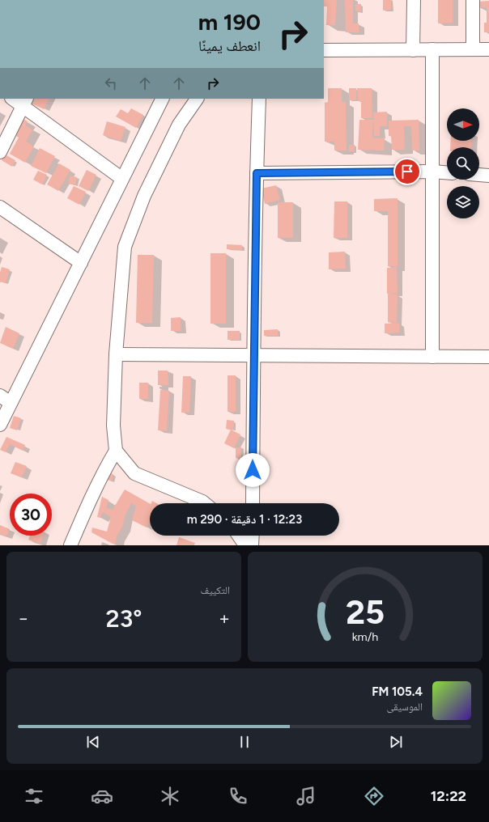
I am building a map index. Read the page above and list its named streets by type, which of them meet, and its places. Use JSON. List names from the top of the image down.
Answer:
{
  "north": "right",
  "page": {
    "turn": ["190 m", "انعطف يمينًا"],
    "limit": "30",
    "trip": "12:23 · 1 دقيقة · 290 m",
    "tile": "التكييف",
    "heat": ["−", "23°", "+"],
    "song": ["105.4 FM", "الموسيقى"],
    "tabs": "12:22",
    "gauge": ["25", "km/h"]
  }
}
